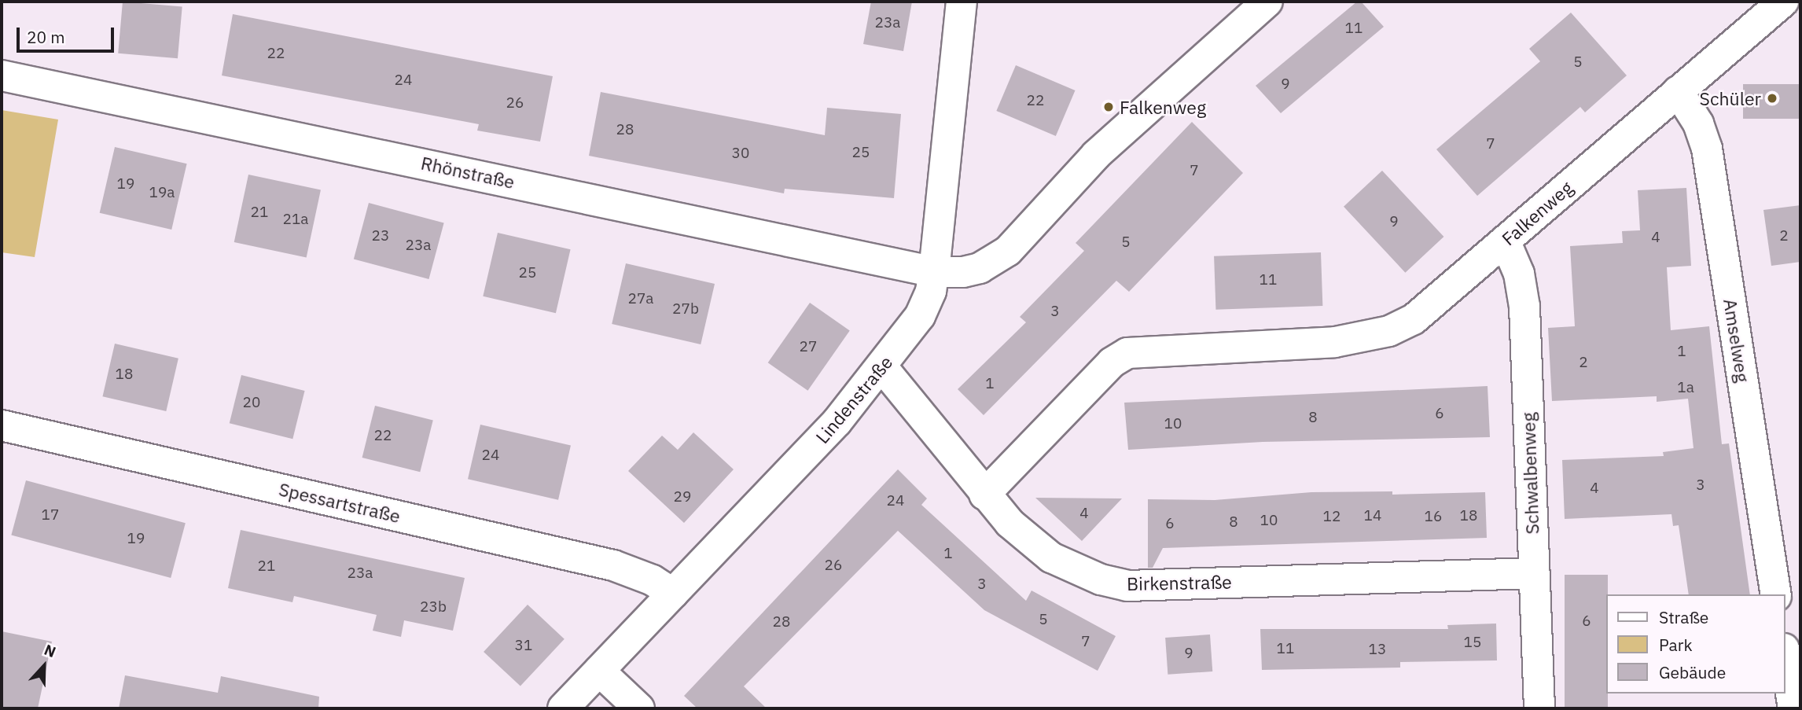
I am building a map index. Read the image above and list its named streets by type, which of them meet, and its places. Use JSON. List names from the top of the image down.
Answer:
{
  "streets": {
    "street": [
      "Rhönstraße",
      "Falkenweg",
      "Amselweg",
      "Lindenstraße",
      "Schwalbenweg",
      "Spessartstraße",
      "Birkenstraße"
    ]
  },
  "crossings": [
    ["Rhönstraße", "Lindenstraße"],
    ["Falkenweg", "Amselweg"],
    ["Falkenweg", "Schwalbenweg"],
    ["Falkenweg", "Birkenstraße"],
    ["Lindenstraße", "Spessartstraße"],
    ["Lindenstraße", "Birkenstraße"],
    ["Schwalbenweg", "Birkenstraße"]
  ],
  "places": ["Schüler", "Falkenweg"],
  "house_numbers": [
    "23a",
    "11",
    "22",
    "5",
    "24",
    "9",
    "22",
    "26",
    "28",
    "7",
    "25",
    "30",
    "7",
    "19",
    "19a",
    "21",
    "21a",
    "9",
    "23",
    "2",
    "4",
    "5",
    "23a",
    "25",
    "11",
    "27a",
    "27b",
    "3",
    "27",
    "1",
    "2",
    "18",
    "1",
    "1a",
    "20",
    "6",
    "8",
    "10",
    "22",
    "24",
    "3",
    "4",
    "29",
    "24",
    "4",
    "17",
    "14",
    "18",
    "12",
    "16",
    "10",
    "8",
    "6",
    "19",
    "1",
    "26",
    "21",
    "23a",
    "3",
    "23b",
    "5",
    "6",
    "28",
    "7",
    "15",
    "31",
    "11",
    "13",
    "9"
  ],
  "legend": ["Straße", "Park", "Gebäude"],
  "scale_bar": "20 m",
  "north": "top"
}
